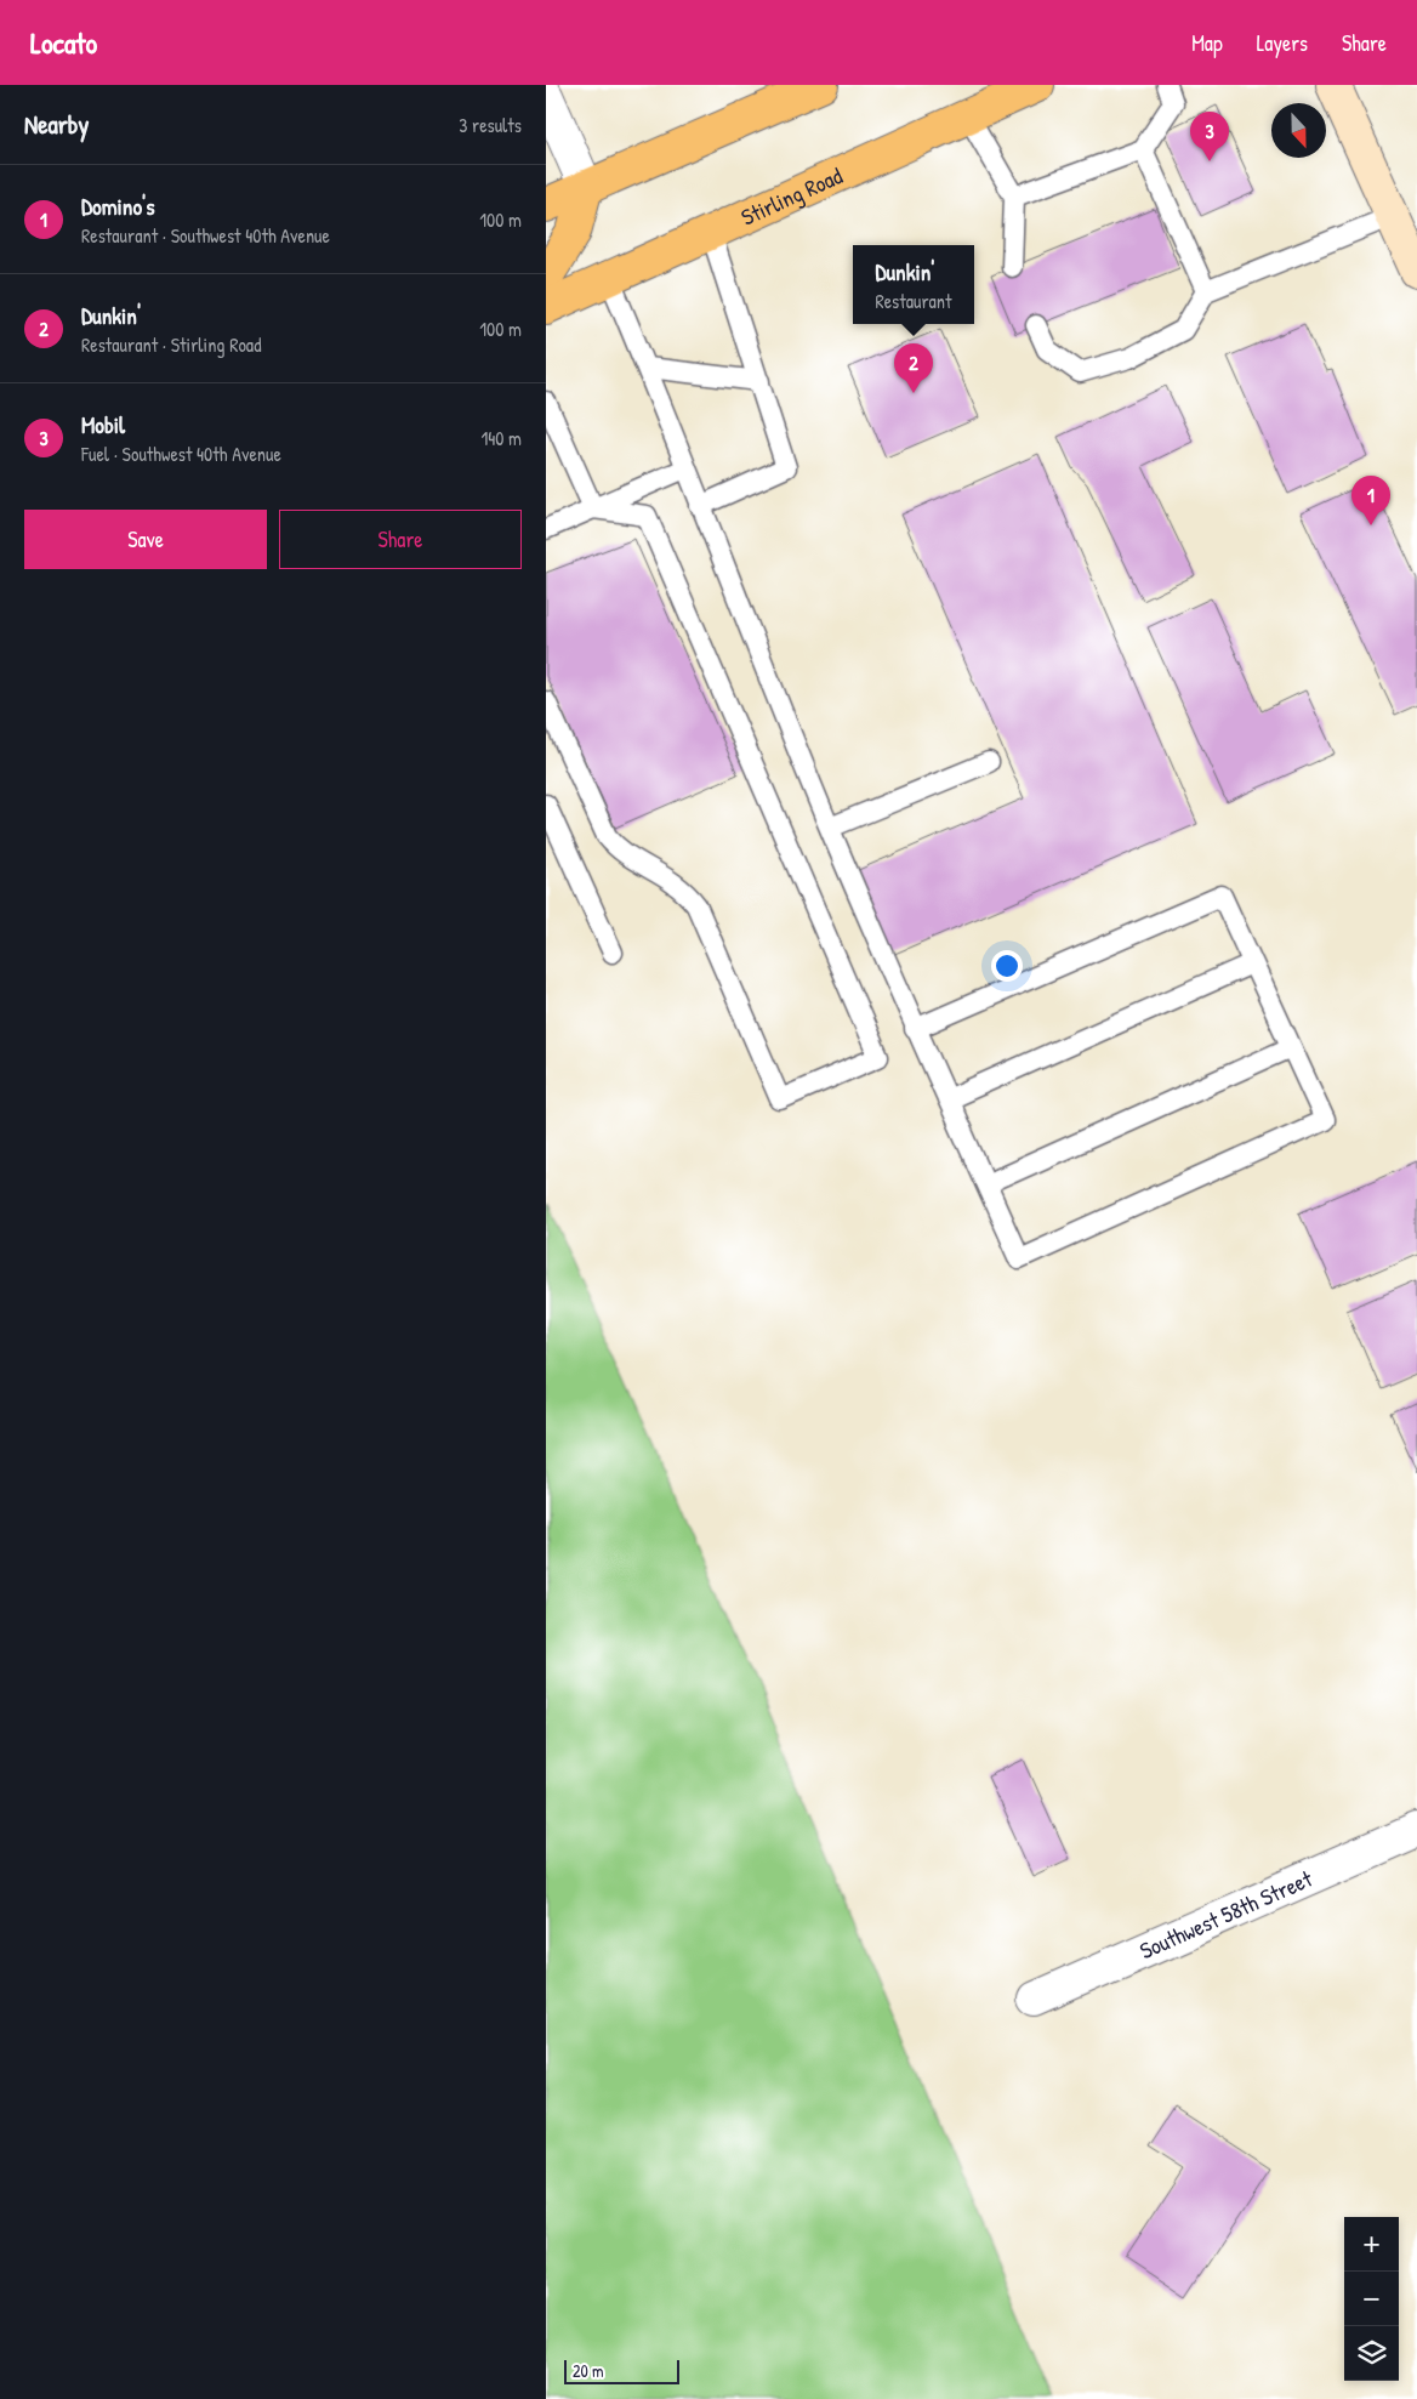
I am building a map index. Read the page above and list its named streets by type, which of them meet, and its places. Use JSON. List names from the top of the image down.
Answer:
{
  "streets": {
    "main road": ["Stirling Road"],
    "street": ["Southwest 58th Street"]
  },
  "scale_bar": "20 m",
  "north": "bottom",
  "page": {
    "header": "Locato",
    "nav": ["Map", "Layers", "Share"],
    "heading": ["Nearby", "3 results"],
    "pins": ["3", "2", "1"],
    "list": [
      {
        "mark": "1",
        "name": "Domino's",
        "note": "Restaurant · Southwest 40th Avenue",
        "value": "100 m"
      },
      {
        "mark": "2",
        "name": "Dunkin'",
        "note": "Restaurant · Stirling Road",
        "value": "100 m"
      },
      {
        "mark": "3",
        "name": "Mobil",
        "note": "Fuel · Southwest 40th Avenue",
        "value": "140 m"
      }
    ],
    "popup": ["Dunkin'", "Restaurant"],
    "buttons": ["Save", "Share"],
    "map_buttons": ["+", "−"],
    "scale": "20 m"
  }
}
